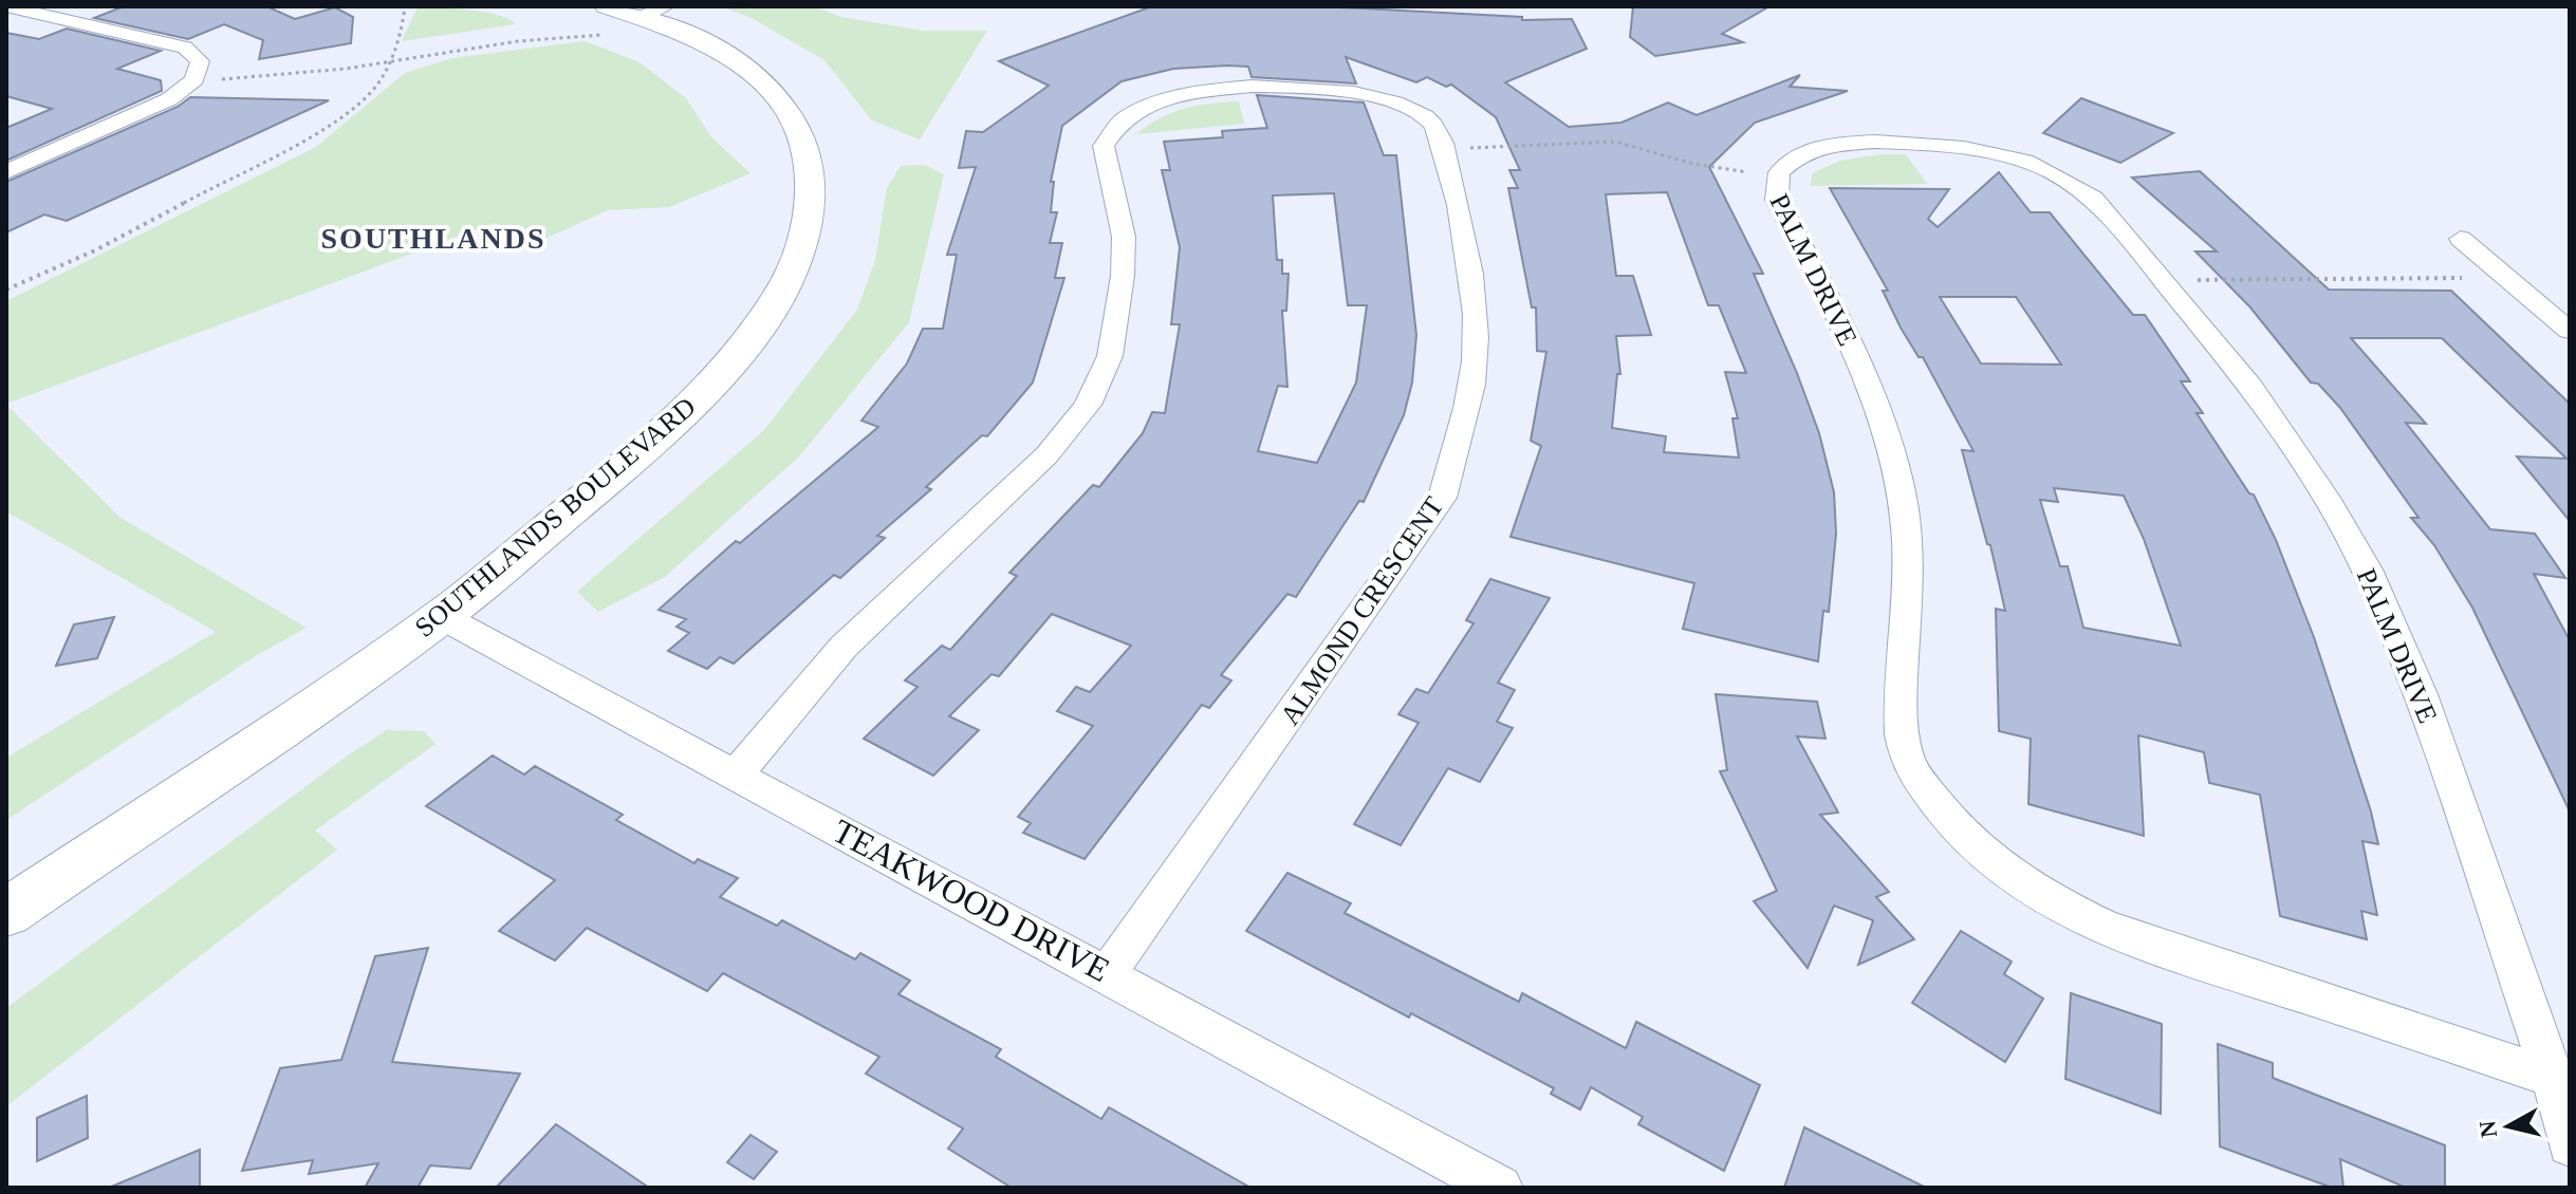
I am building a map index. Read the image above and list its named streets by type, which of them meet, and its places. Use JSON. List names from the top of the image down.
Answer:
{
  "streets": {
    "main road": ["SOUTHLANDS BOULEVARD"],
    "street": ["PALM DRIVE", "ALMOND CRESCENT", "TEAKWOOD DRIVE"]
  },
  "crossings": [
    ["SOUTHLANDS BOULEVARD", "TEAKWOOD DRIVE"],
    ["ALMOND CRESCENT", "TEAKWOOD DRIVE"]
  ],
  "districts": ["SOUTHLANDS"],
  "north": "left"
}
